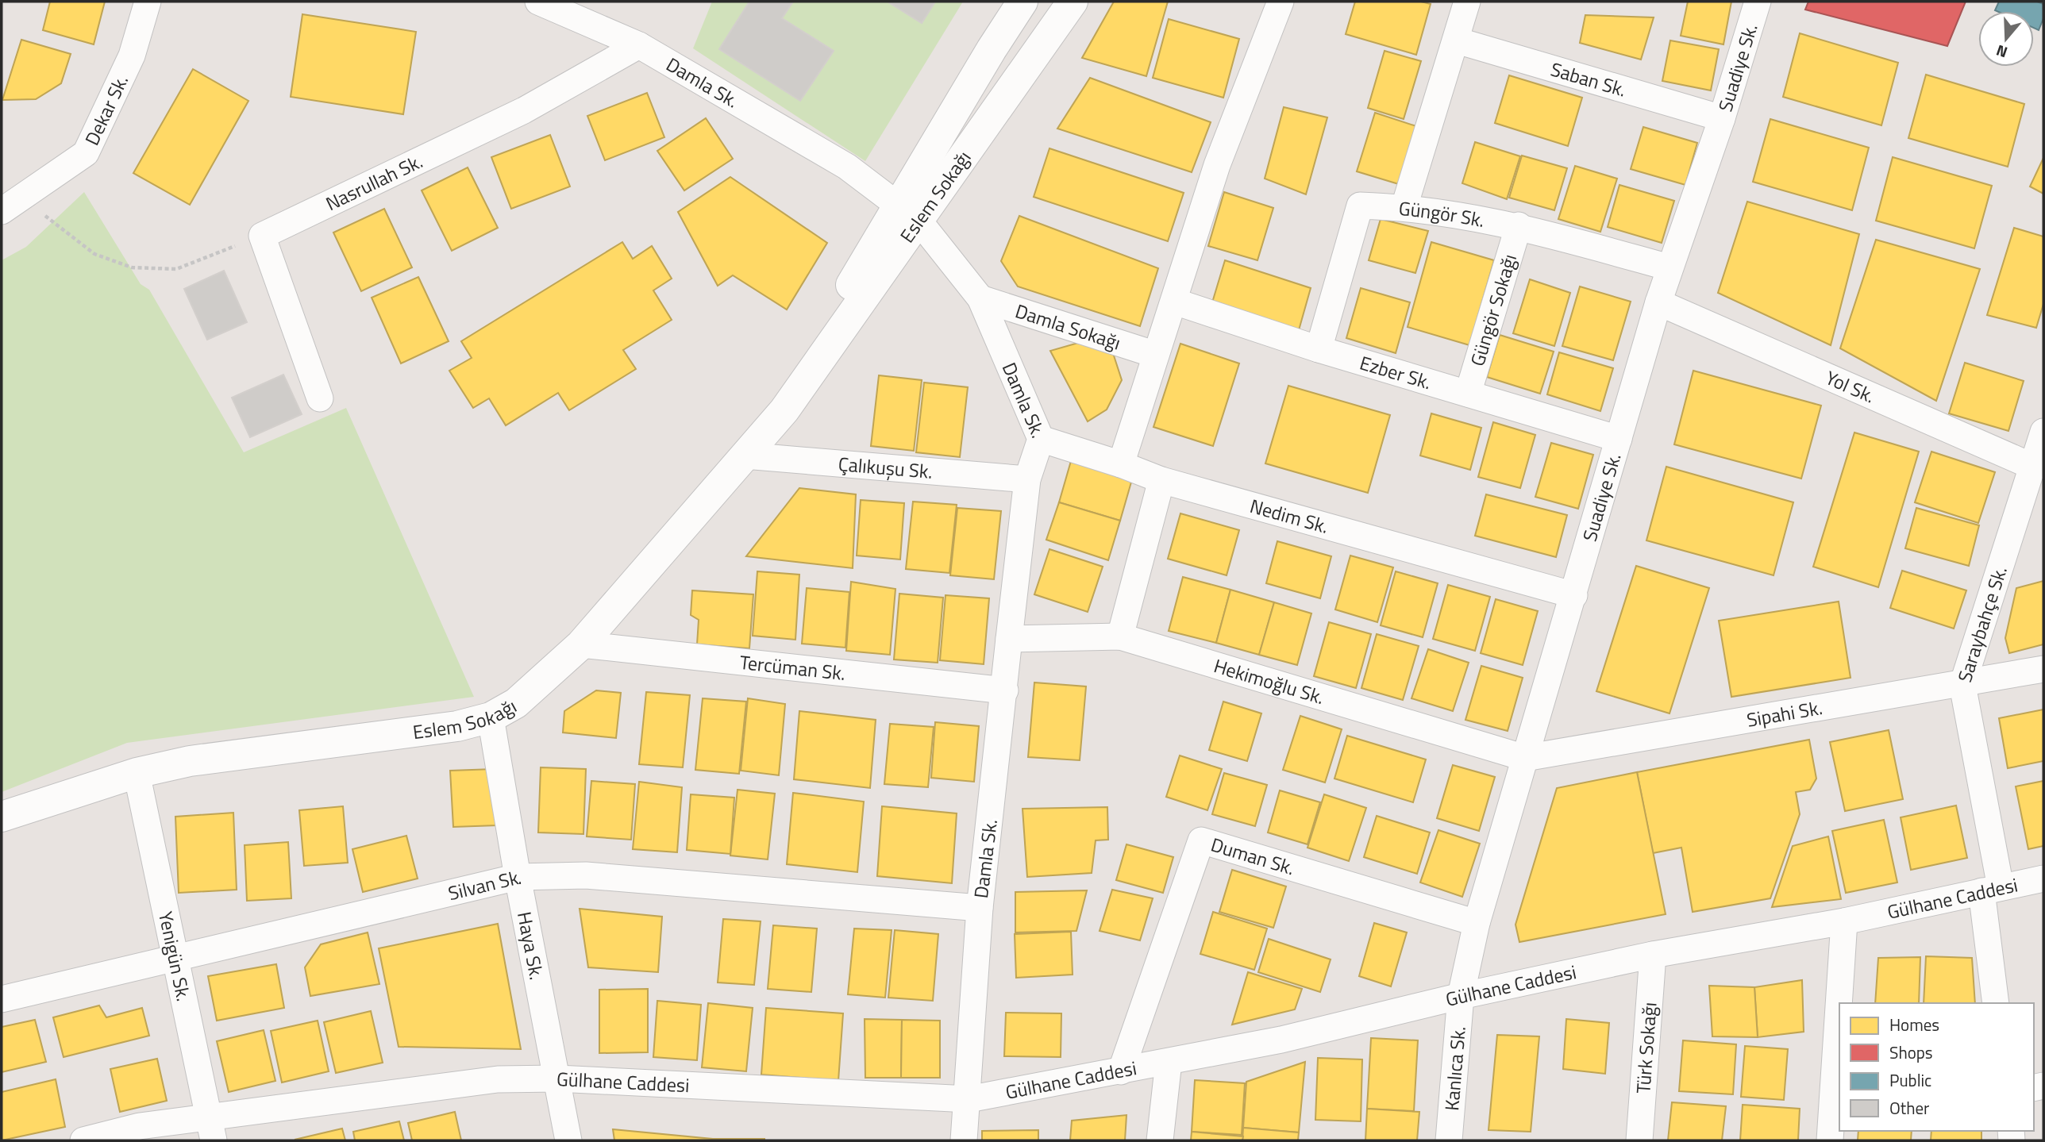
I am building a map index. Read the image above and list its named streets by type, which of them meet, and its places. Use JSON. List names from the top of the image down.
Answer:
{
  "streets": {
    "street": [
      "Suadiye Sk.",
      "Saban Sk.",
      "Damla Sk.",
      "Dekar Sk.",
      "Nasrullah Sk.",
      "Eslem Sokağı",
      "Güngör Sk.",
      "Güngör Sokağı",
      "Damla Sokağı",
      "Ezber Sk.",
      "Yol Sk.",
      "Çalıkuşu Sk.",
      "Nedim Sk.",
      "Saraybahçe Sk.",
      "Tercüman Sk.",
      "Hekimoğlu Sk.",
      "Sipahi Sk.",
      "Duman Sk.",
      "Silvan Sk.",
      "Gülhane Caddesi",
      "Haya Sk.",
      "Yenigün Sk.",
      "Türk Sokağı",
      "Kanlıca Sk."
    ]
  },
  "crossings": [
    ["Suadiye Sk.", "Saban Sk."],
    ["Suadiye Sk.", "Güngör Sk."],
    ["Suadiye Sk.", "Ezber Sk."],
    ["Suadiye Sk.", "Yol Sk."],
    ["Suadiye Sk.", "Nedim Sk."],
    ["Suadiye Sk.", "Hekimoğlu Sk."],
    ["Suadiye Sk.", "Sipahi Sk."],
    ["Suadiye Sk.", "Duman Sk."],
    ["Suadiye Sk.", "Gülhane Caddesi"],
    ["Suadiye Sk.", "Kanlıca Sk."],
    ["Damla Sk.", "Nasrullah Sk."],
    ["Damla Sk.", "Eslem Sokağı"],
    ["Damla Sk.", "Damla Sokağı"],
    ["Damla Sk.", "Çalıkuşu Sk."],
    ["Damla Sk.", "Nedim Sk."],
    ["Damla Sk.", "Tercüman Sk."],
    ["Damla Sk.", "Hekimoğlu Sk."],
    ["Damla Sk.", "Silvan Sk."],
    ["Damla Sk.", "Gülhane Caddesi"],
    ["Eslem Sokağı", "Çalıkuşu Sk."],
    ["Eslem Sokağı", "Tercüman Sk."],
    ["Eslem Sokağı", "Haya Sk."],
    ["Eslem Sokağı", "Yenigün Sk."],
    ["Güngör Sk.", "Güngör Sokağı"],
    ["Güngör Sk.", "Ezber Sk."],
    ["Güngör Sokağı", "Ezber Sk."],
    ["Yol Sk.", "Saraybahçe Sk."],
    ["Saraybahçe Sk.", "Sipahi Sk."],
    ["Saraybahçe Sk.", "Gülhane Caddesi"],
    ["Hekimoğlu Sk.", "Sipahi Sk."],
    ["Duman Sk.", "Gülhane Caddesi"],
    ["Silvan Sk.", "Haya Sk."],
    ["Silvan Sk.", "Yenigün Sk."],
    ["Gülhane Caddesi", "Haya Sk."],
    ["Gülhane Caddesi", "Yenigün Sk."],
    ["Gülhane Caddesi", "Türk Sokağı"],
    ["Gülhane Caddesi", "Kanlıca Sk."]
  ],
  "legend": [
    "Homes",
    "Shops",
    "Public",
    "Other"
  ],
  "north": "bottom"
}
